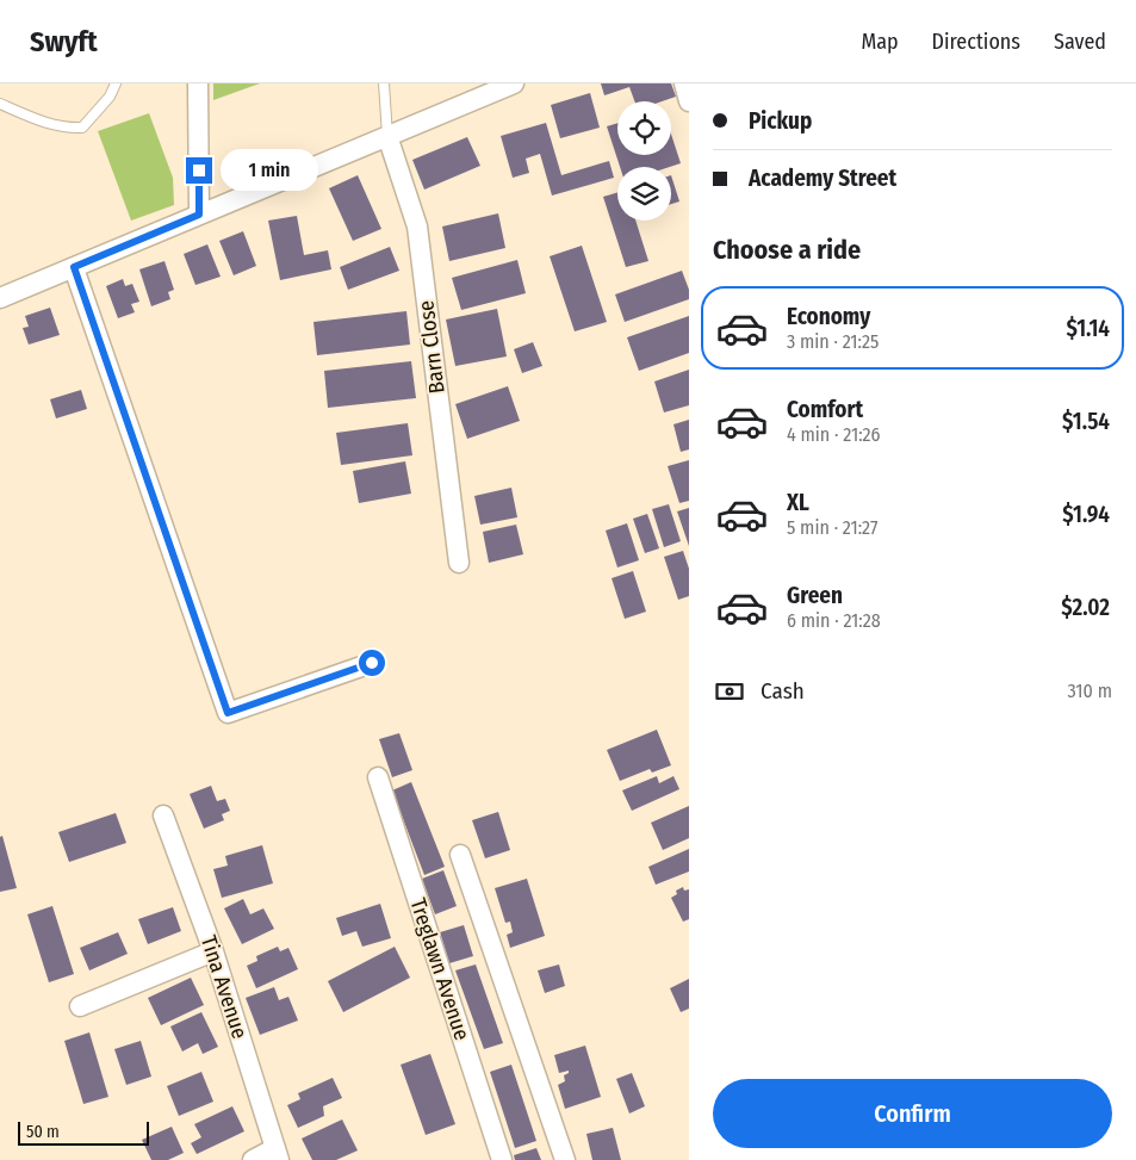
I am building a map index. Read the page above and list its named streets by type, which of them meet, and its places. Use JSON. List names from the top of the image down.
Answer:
{
  "streets": {
    "street": ["Barn Close", "Treglawn Avenue", "Tina Avenue"]
  },
  "scale_bar": "50 m",
  "page": {
    "header": "Swyft",
    "nav": ["Map", "Directions", "Saved"],
    "banner": ["Pickup", "Academy Street"],
    "bubble": "1 min",
    "heading": "Choose a ride",
    "list": [
      {
        "name": "Economy",
        "note": "3 min · 21:25",
        "value": "$1.14"
      },
      {
        "name": "Comfort",
        "note": "4 min · 21:26",
        "value": "$1.54"
      },
      {
        "name": "XL",
        "note": "5 min · 21:27",
        "value": "$1.94"
      },
      {
        "name": "Green",
        "note": "6 min · 21:28",
        "value": "$2.02"
      }
    ],
    "pay": ["Cash", "310 m"],
    "buttons": "Confirm",
    "scale": "50 m"
  }
}
